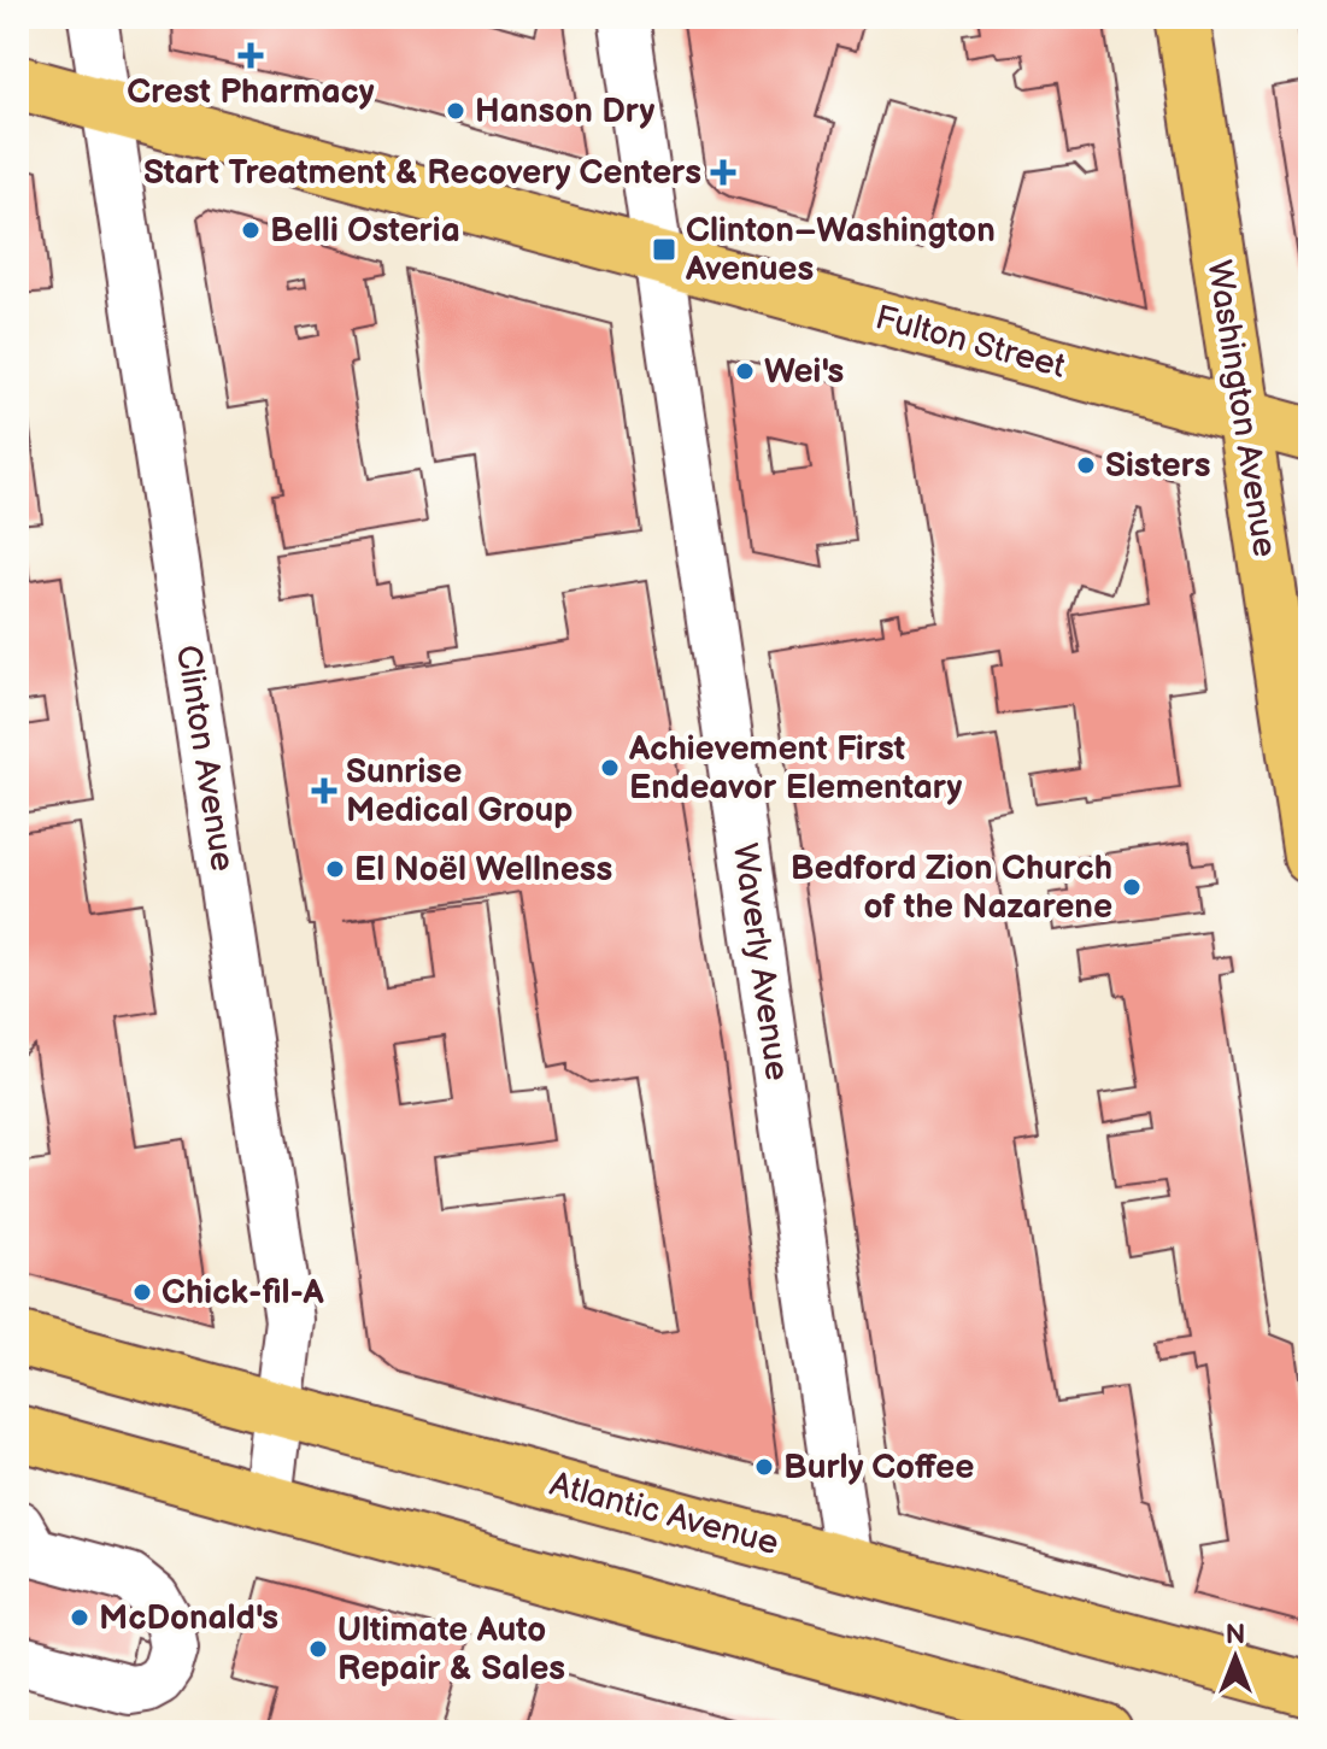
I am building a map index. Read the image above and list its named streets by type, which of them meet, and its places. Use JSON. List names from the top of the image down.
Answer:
{
  "streets": {
    "main road": ["Fulton Street", "Washington Avenue", "Atlantic Avenue"],
    "street": ["Clinton Avenue", "Waverly Avenue"]
  },
  "crossings": [
    ["Fulton Street", "Washington Avenue"],
    ["Fulton Street", "Clinton Avenue"],
    ["Fulton Street", "Waverly Avenue"],
    ["Clinton Avenue", "Atlantic Avenue"],
    ["Waverly Avenue", "Atlantic Avenue"]
  ],
  "places": {
    "health": ["Crest Pharmacy", "Start Treatment & Recovery Centers", "Sunrise Medical Group"],
    "other": [
      "Hanson Dry",
      "Belli Osteria",
      "Wei's",
      "Sisters",
      "Achievement First Endeavor Elementary",
      "El Noël Wellness",
      "Bedford Zion Church of the Nazarene",
      "Chick-fil-A",
      "Burly Coffee",
      "McDonald's",
      "Ultimate Auto Repair & Sales"
    ],
    "transit": ["Clinton–Washington Avenues"]
  },
  "north": "top"
}
